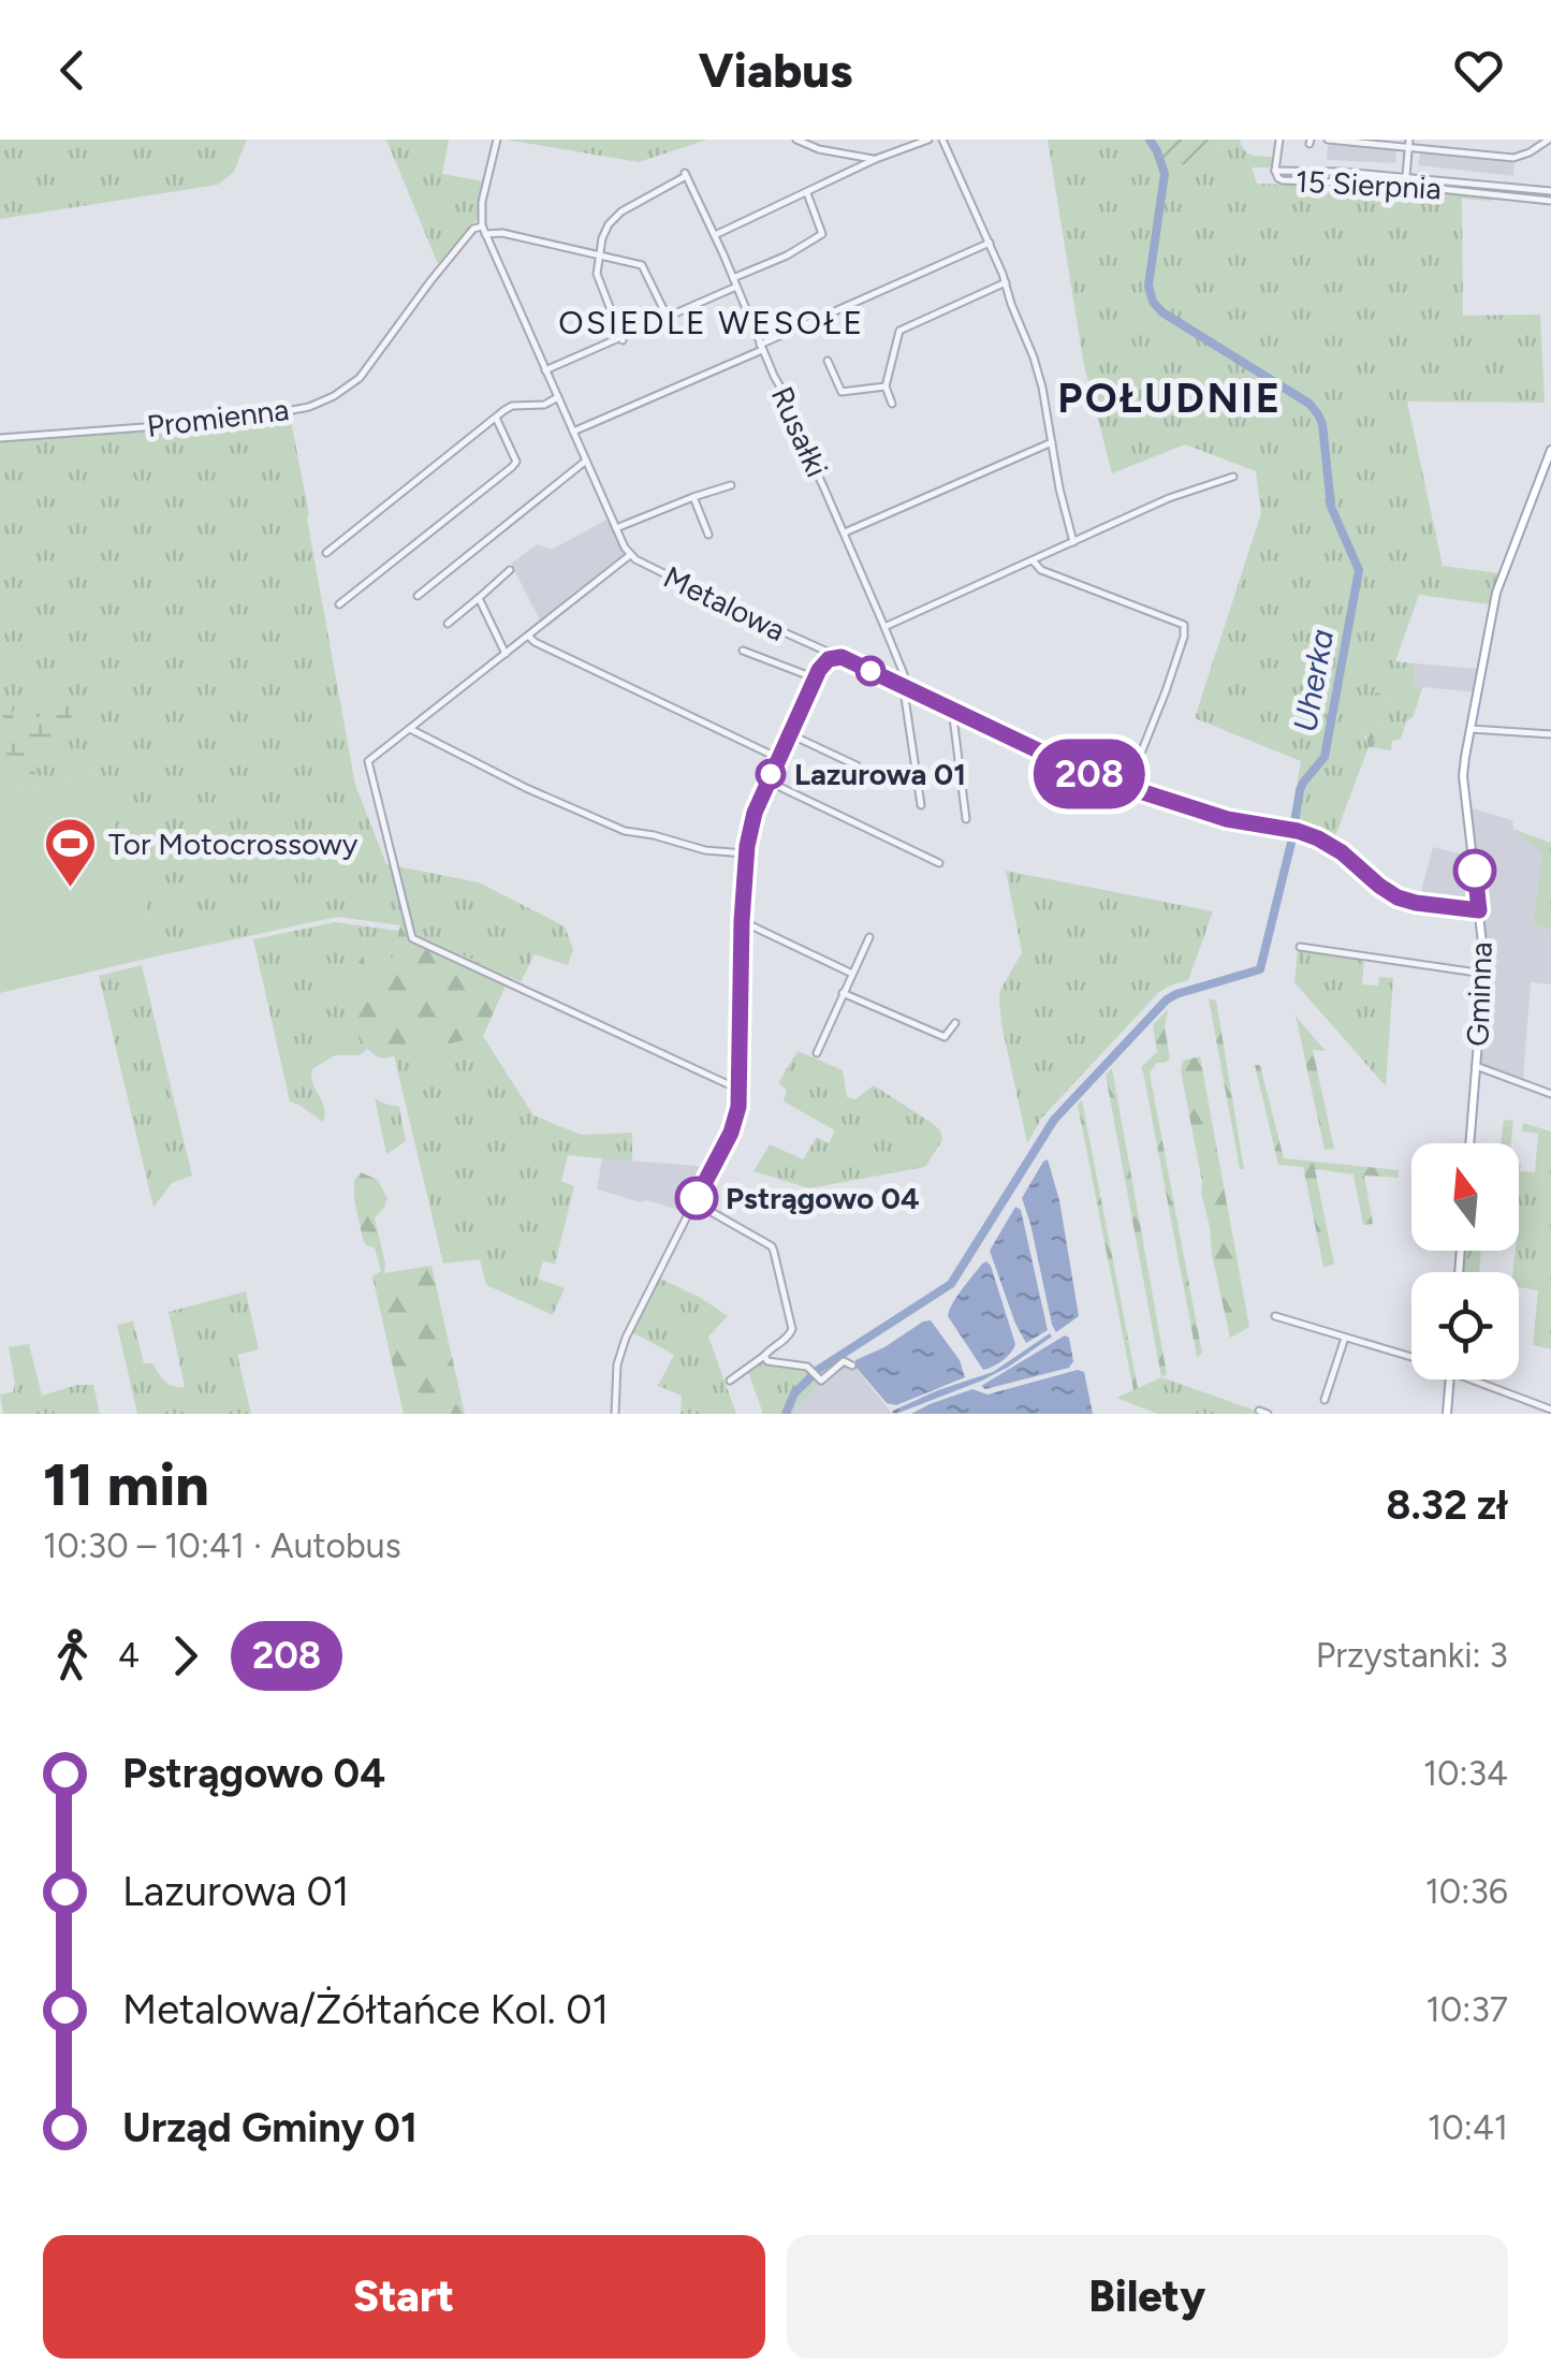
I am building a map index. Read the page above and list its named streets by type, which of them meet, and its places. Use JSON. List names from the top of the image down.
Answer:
{
  "streets": {
    "main road": ["Gminna"],
    "street": [
      "15 Sierpnia",
      "Promienna",
      "Rusałki",
      "Metalowa"
    ]
  },
  "crossings": [
    ["Promienna", "Metalowa"],
    ["Rusałki", "Metalowa"],
    ["Metalowa", "Gminna"]
  ],
  "districts": ["OSIEDLE WESOŁE", "POŁUDNIE"],
  "water": ["Uherka"],
  "places": {
    "other": ["Lazurowa 01", "Pstrągowo 04"],
    "sports": ["Tor Motocrossowy"]
  },
  "lines": ["bus line 208"],
  "north": "top",
  "page": {
    "header": "Viabus",
    "on_map": "208",
    "heading": ["11 min", "10:30 – 10:41 · Autobus", "8.32 zł"],
    "legs": ["4", "208", "Przystanki: 3"],
    "list": [
      {
        "name": "Pstrągowo 04",
        "value": "10:34"
      },
      {
        "name": "Lazurowa 01",
        "value": "10:36"
      },
      {
        "name": "Metalowa/Żółtańce Kol. 01",
        "value": "10:37"
      },
      {
        "name": "Urząd Gminy 01",
        "value": "10:41"
      }
    ],
    "buttons": ["Start", "Bilety"]
  }
}
